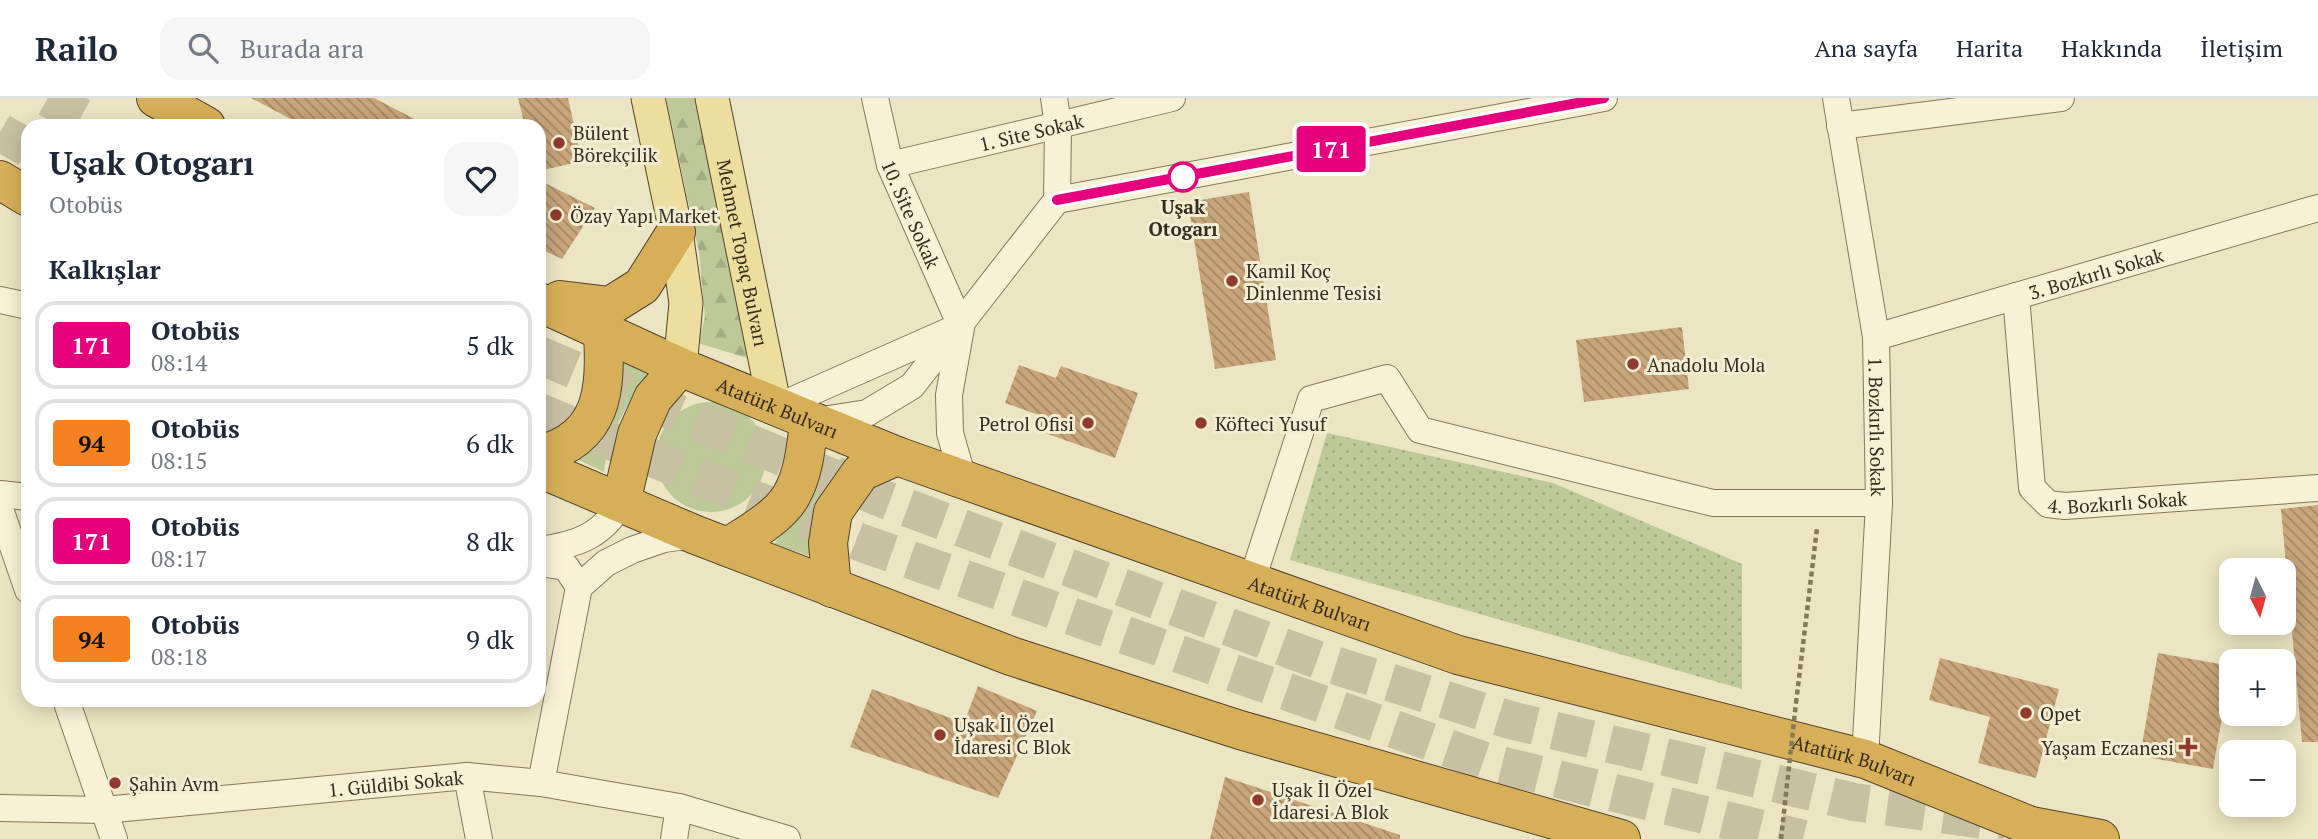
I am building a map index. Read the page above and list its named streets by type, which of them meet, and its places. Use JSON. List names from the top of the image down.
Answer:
{
  "streets": {
    "highway": ["Atatürk Bulvarı"],
    "main road": ["Mehmet Topaç Bulvarı"],
    "street": [
      "1. Site Sokak",
      "10. Site Sokak",
      "3. Bozkırlı Sokak",
      "1. Bozkırlı Sokak",
      "4. Bozkırlı Sokak",
      "1. Güldibi Sokak"
    ]
  },
  "crossings": [
    ["1. Site Sokak", "10. Site Sokak"],
    ["Mehmet Topaç Bulvarı", "Atatürk Bulvarı"],
    ["3. Bozkırlı Sokak", "1. Bozkırlı Sokak"],
    ["3. Bozkırlı Sokak", "4. Bozkırlı Sokak"],
    ["Atatürk Bulvarı", "1. Bozkırlı Sokak"]
  ],
  "places": {
    "other": [
      "Bülent Börekçilik",
      "Uşak Otogarı",
      "Özay Yapı Market",
      "Kamil Koç Dinlenme Tesisi",
      "Anadolu Mola",
      "Petrol Ofisi",
      "Köfteci Yusuf",
      "Opet",
      "Uşak İl Özel İdaresi C Blok",
      "Şahin Avm",
      "Uşak İl Özel İdaresi A Blok"
    ],
    "health": ["Yaşam Eczanesi"]
  },
  "lines": ["bus line 171"],
  "north": "bottom",
  "page": {
    "header": "Railo",
    "search": "Burada ara",
    "nav": [
      "Ana sayfa",
      "Harita",
      "Hakkında",
      "İletişim"
    ],
    "on_map": "171",
    "heading": [
      ["Uşak Otogarı", "Otobüs"],
      "Kalkışlar"
    ],
    "list": [
      {
        "mark": "171",
        "name": "Otobüs",
        "note": "08:14",
        "value": "5 dk"
      },
      {
        "mark": "94",
        "name": "Otobüs",
        "note": "08:15",
        "value": "6 dk"
      },
      {
        "mark": "171",
        "name": "Otobüs",
        "note": "08:17",
        "value": "8 dk"
      },
      {
        "mark": "94",
        "name": "Otobüs",
        "note": "08:18",
        "value": "9 dk"
      }
    ],
    "map_buttons": ["+", "−"]
  }
}
